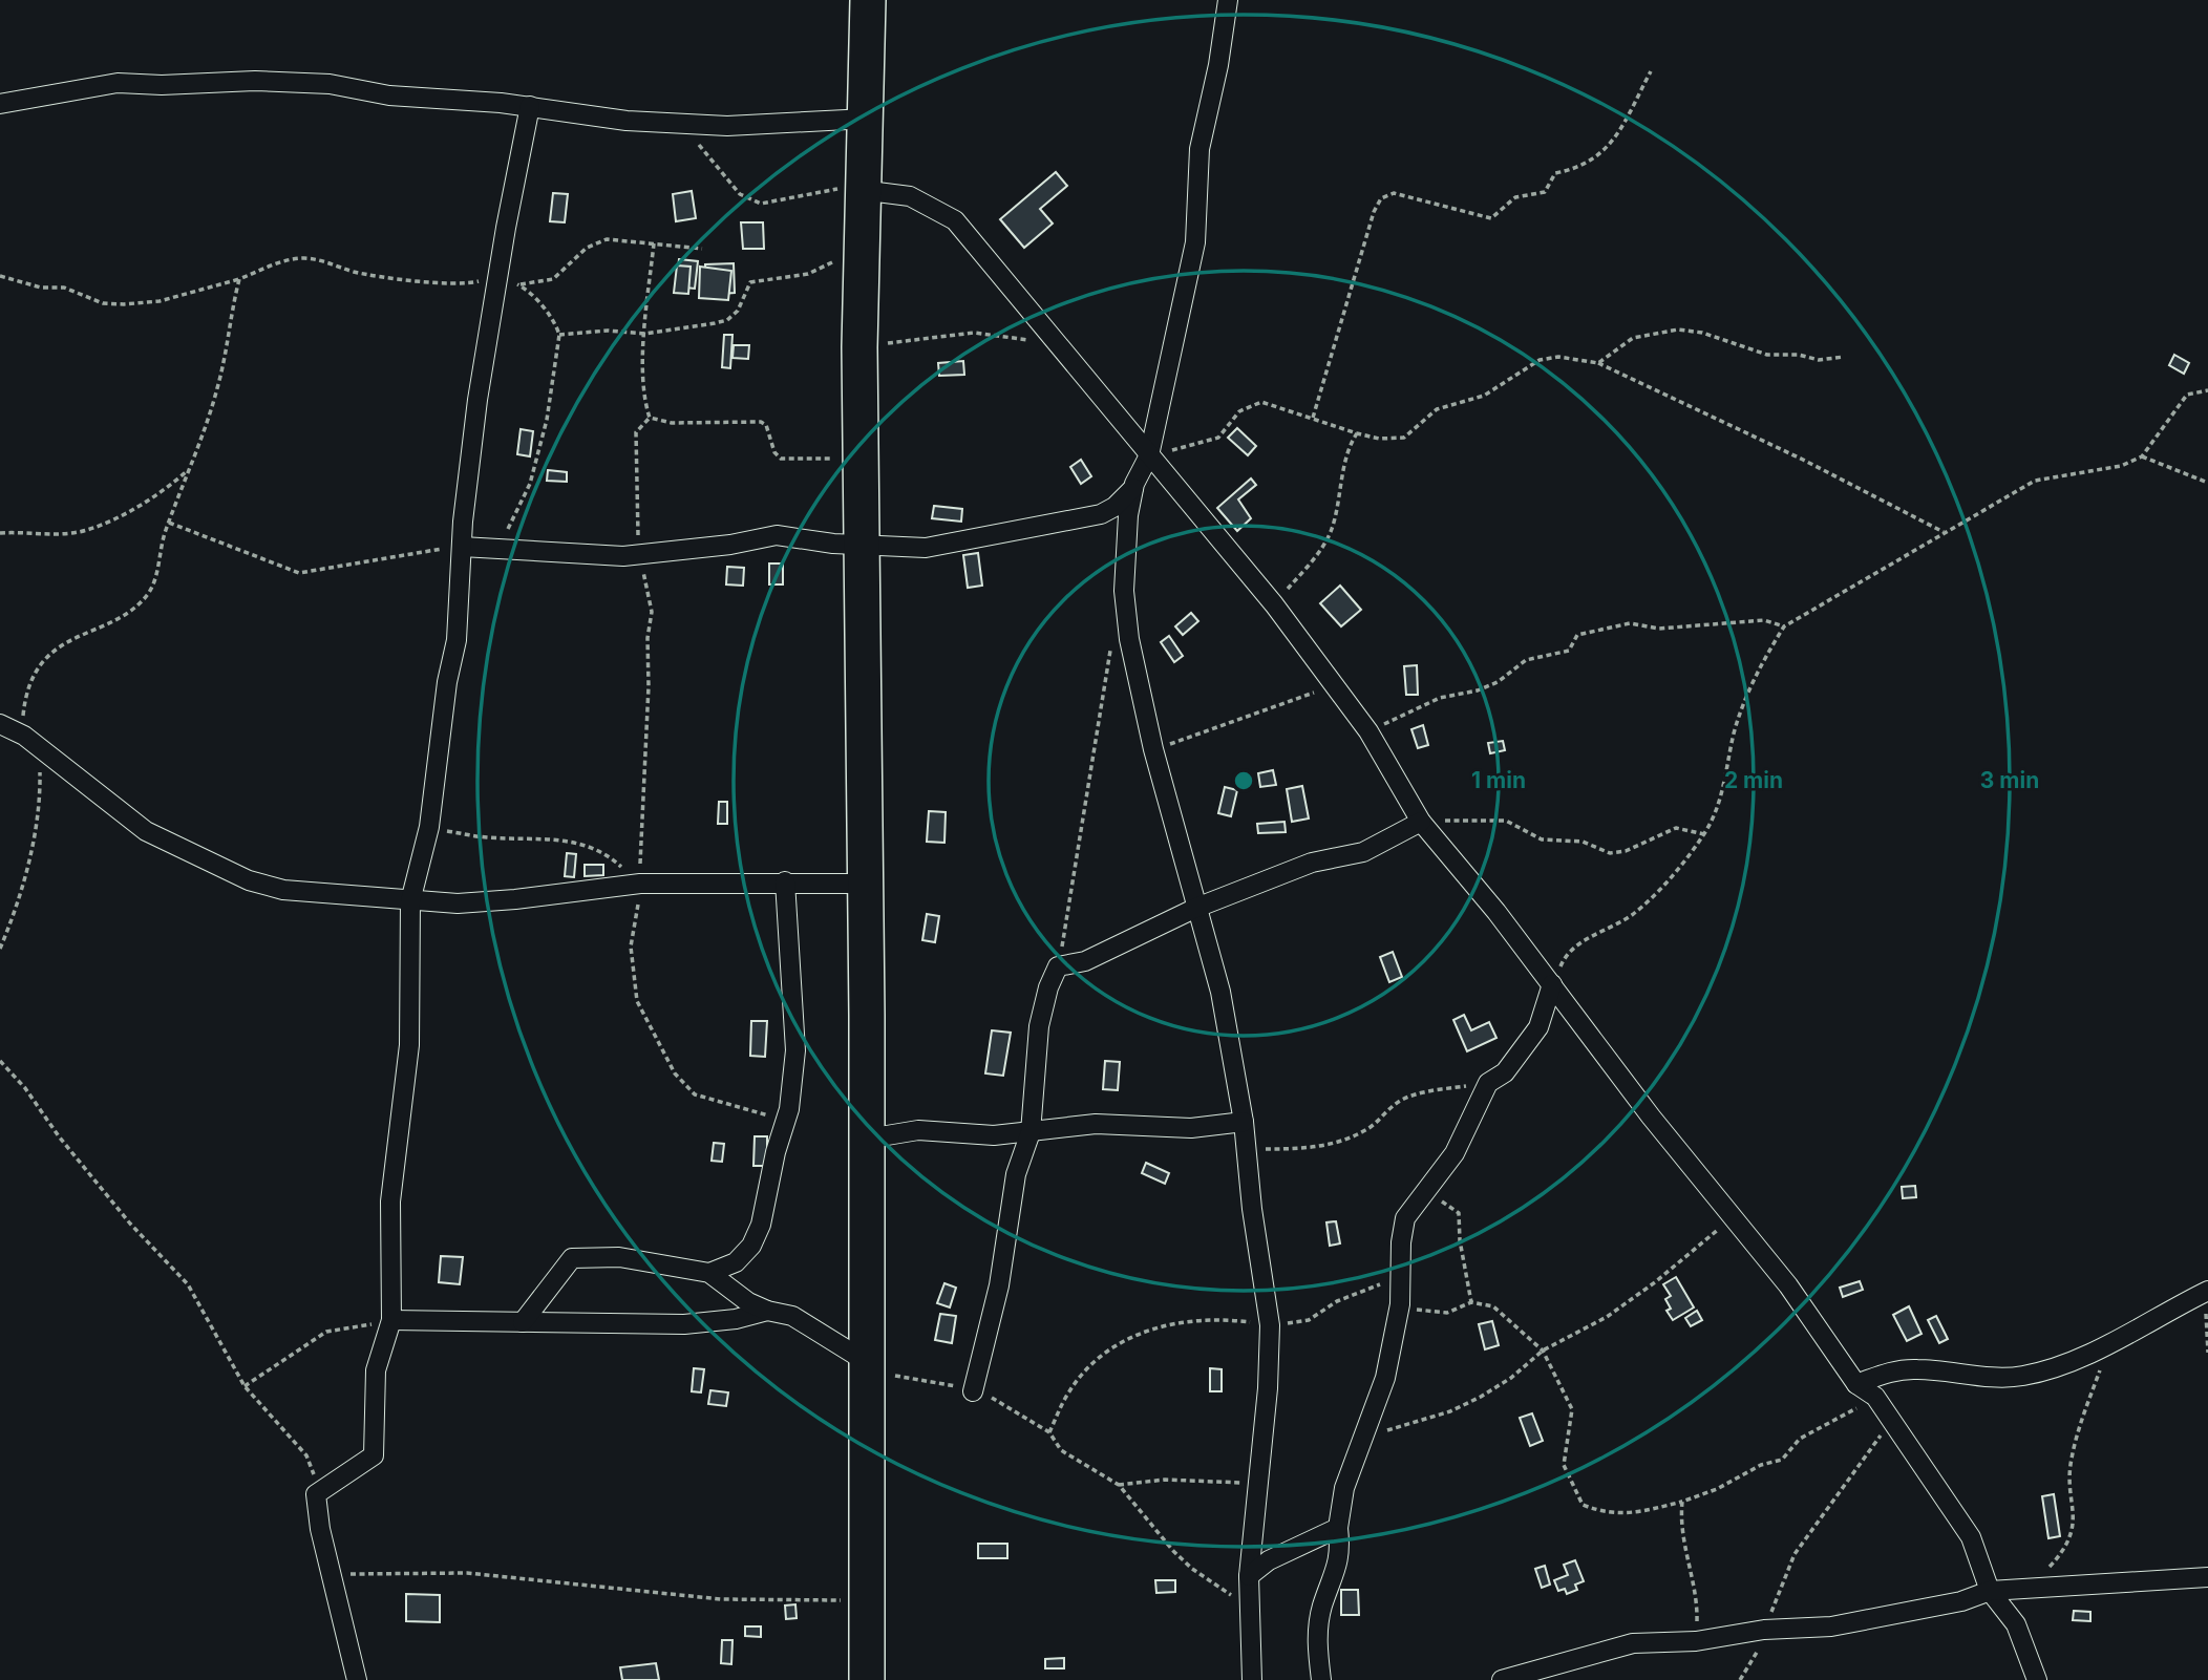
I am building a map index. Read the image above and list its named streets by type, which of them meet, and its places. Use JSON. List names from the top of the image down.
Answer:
{
  "rings": ["1 min", "2 min", "3 min"]
}
